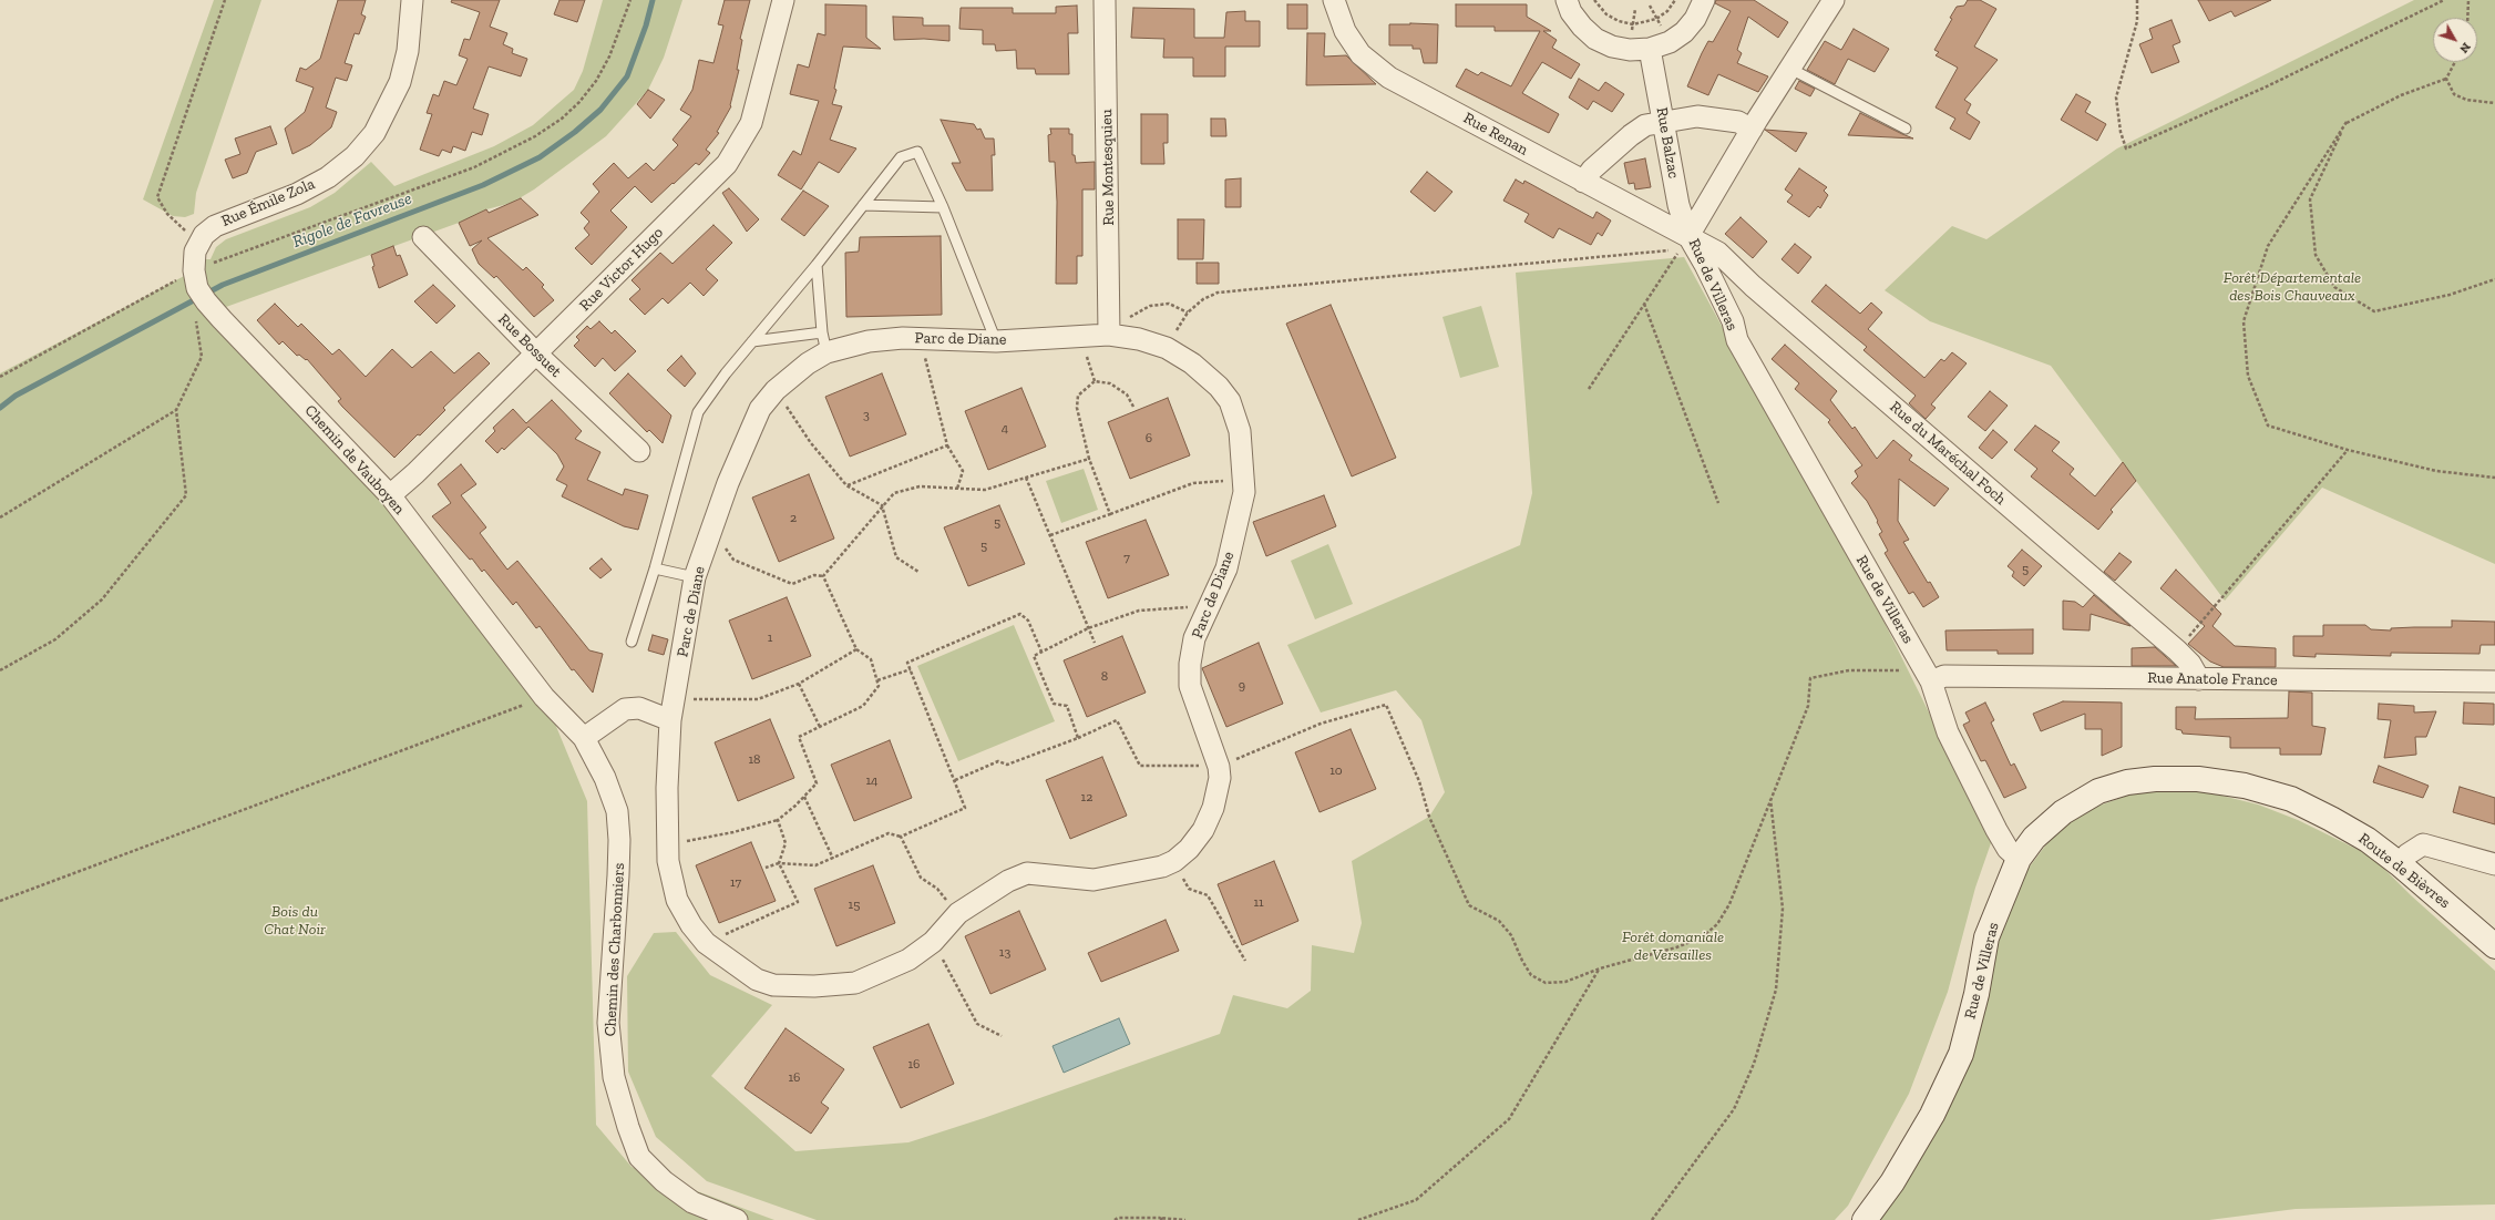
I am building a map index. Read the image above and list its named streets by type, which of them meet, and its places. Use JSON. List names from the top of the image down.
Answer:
{
  "streets": {
    "street": [
      "Rue Renan",
      "Rue Balzac",
      "Rue Montesquieu",
      "Rue Émile Zola",
      "Rue Victor Hugo",
      "Rue de Villeras",
      "Parc de Diane",
      "Rue Bossuet",
      "Rue du Maréchal Foch",
      "Chemin de Vauboyen",
      "Rue Anatole France",
      "Route de Bièvres",
      "Chemin des Charbonniers"
    ]
  },
  "crossings": [
    ["Rue Renan", "Rue Balzac"],
    ["Rue Renan", "Rue de Villeras"],
    ["Rue Balzac", "Rue de Villeras"],
    ["Rue Montesquieu", "Parc de Diane"],
    ["Rue Victor Hugo", "Rue Bossuet"],
    ["Rue Victor Hugo", "Chemin de Vauboyen"],
    ["Rue de Villeras", "Rue du Maréchal Foch"],
    ["Rue de Villeras", "Rue Anatole France"],
    ["Rue de Villeras", "Route de Bièvres"],
    ["Rue du Maréchal Foch", "Rue Anatole France"],
    ["Chemin de Vauboyen", "Chemin des Charbonniers"]
  ],
  "water": ["Rigole de Favreuse"],
  "parks": ["Forêt Départementale des Bois Chauveaux", "Bois du Chat Noir", "Forêt domaniale de Versailles"],
  "house_numbers": [
    "3",
    "4",
    "6",
    "2",
    "5",
    "5",
    "7",
    "5",
    "1",
    "8",
    "9",
    "18",
    "10",
    "14",
    "12",
    "17",
    "11",
    "15",
    "13",
    "16",
    "16"
  ],
  "north": "bottom right"
}
